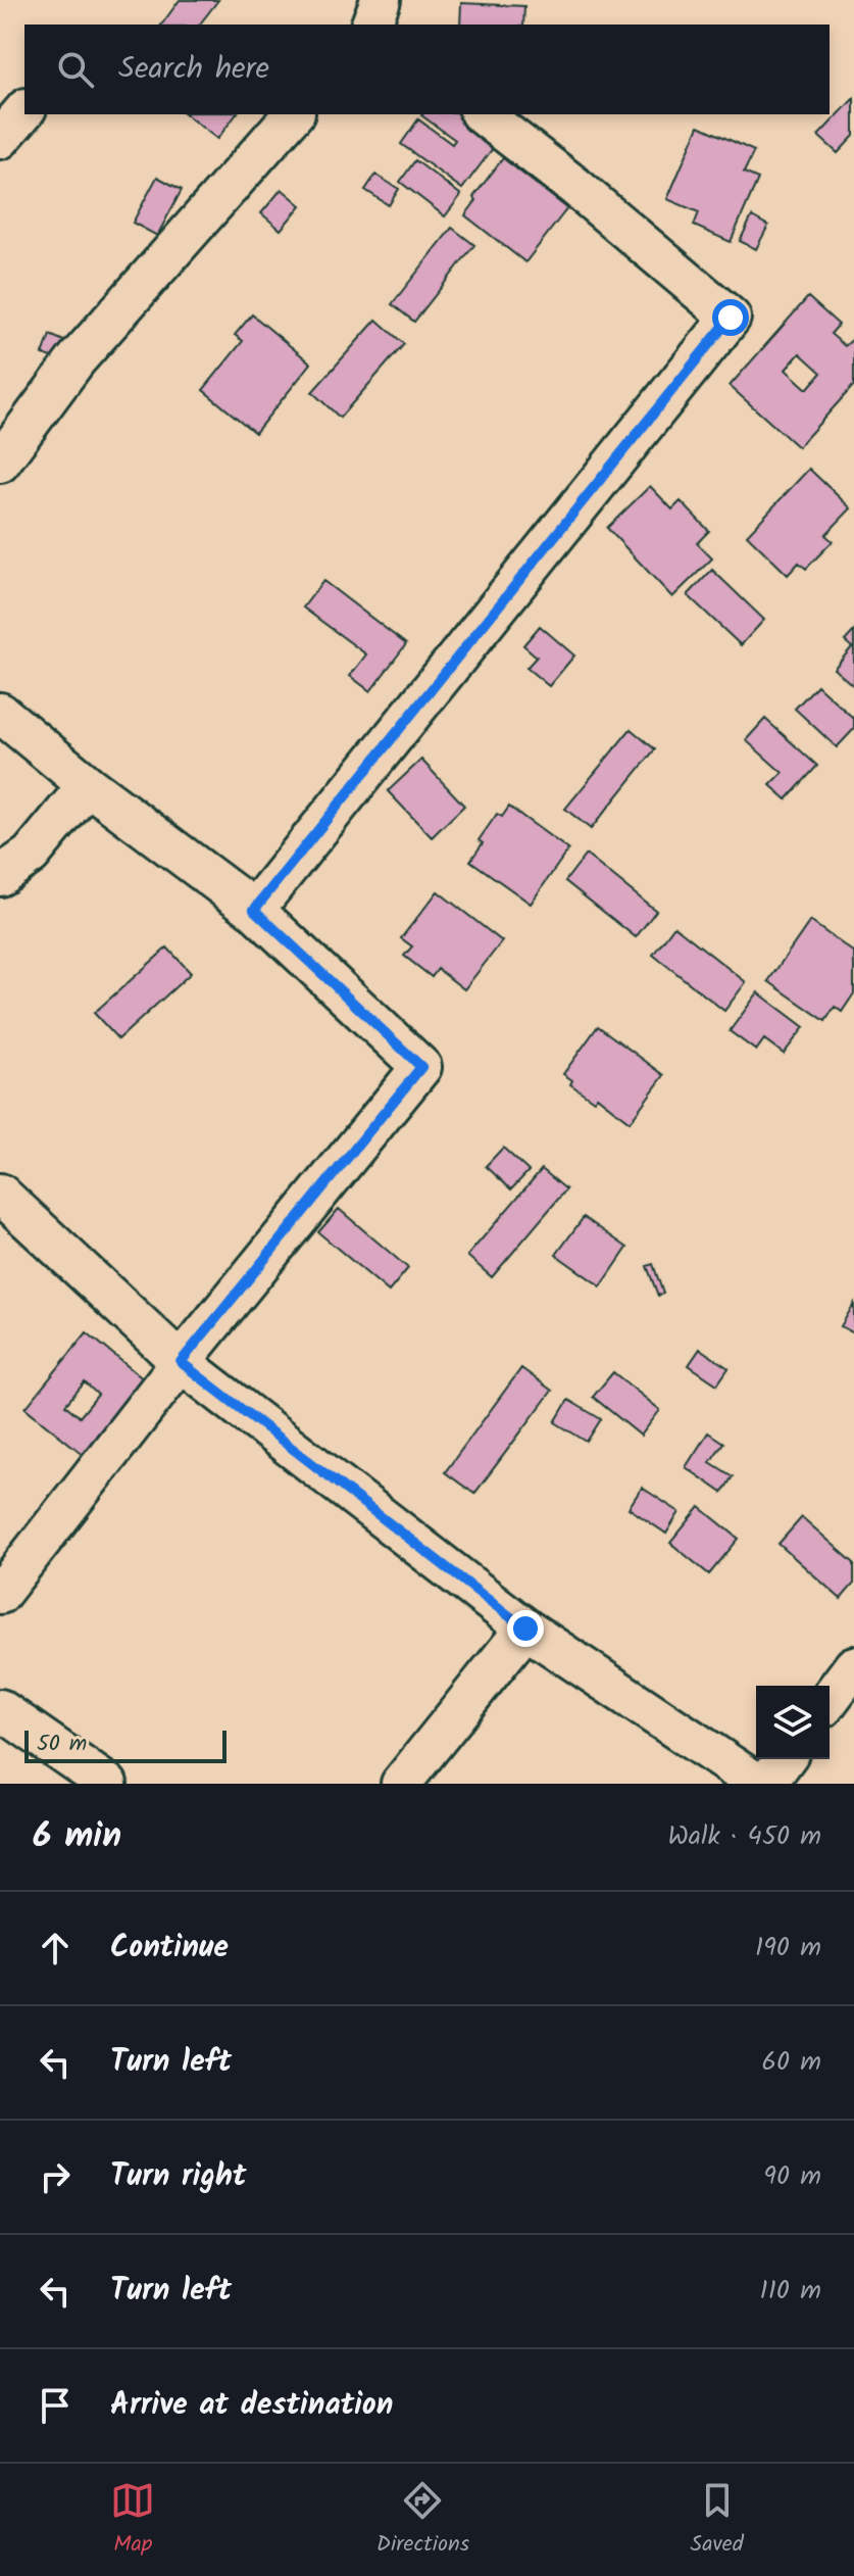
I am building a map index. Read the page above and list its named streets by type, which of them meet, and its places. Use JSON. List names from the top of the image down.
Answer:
{
  "scale_bar": "50 m",
  "page": {
    "search": "Search here",
    "scale": "50 m",
    "heading": ["6 min", "Walk · 450 m"],
    "list": [
      ["Continue", "190 m"],
      ["Turn left", "60 m"],
      ["Turn right", "90 m"],
      ["Turn left", "110 m"],
      "Arrive at destination"
    ],
    "nav": ["Map", "Directions", "Saved"]
  }
}
